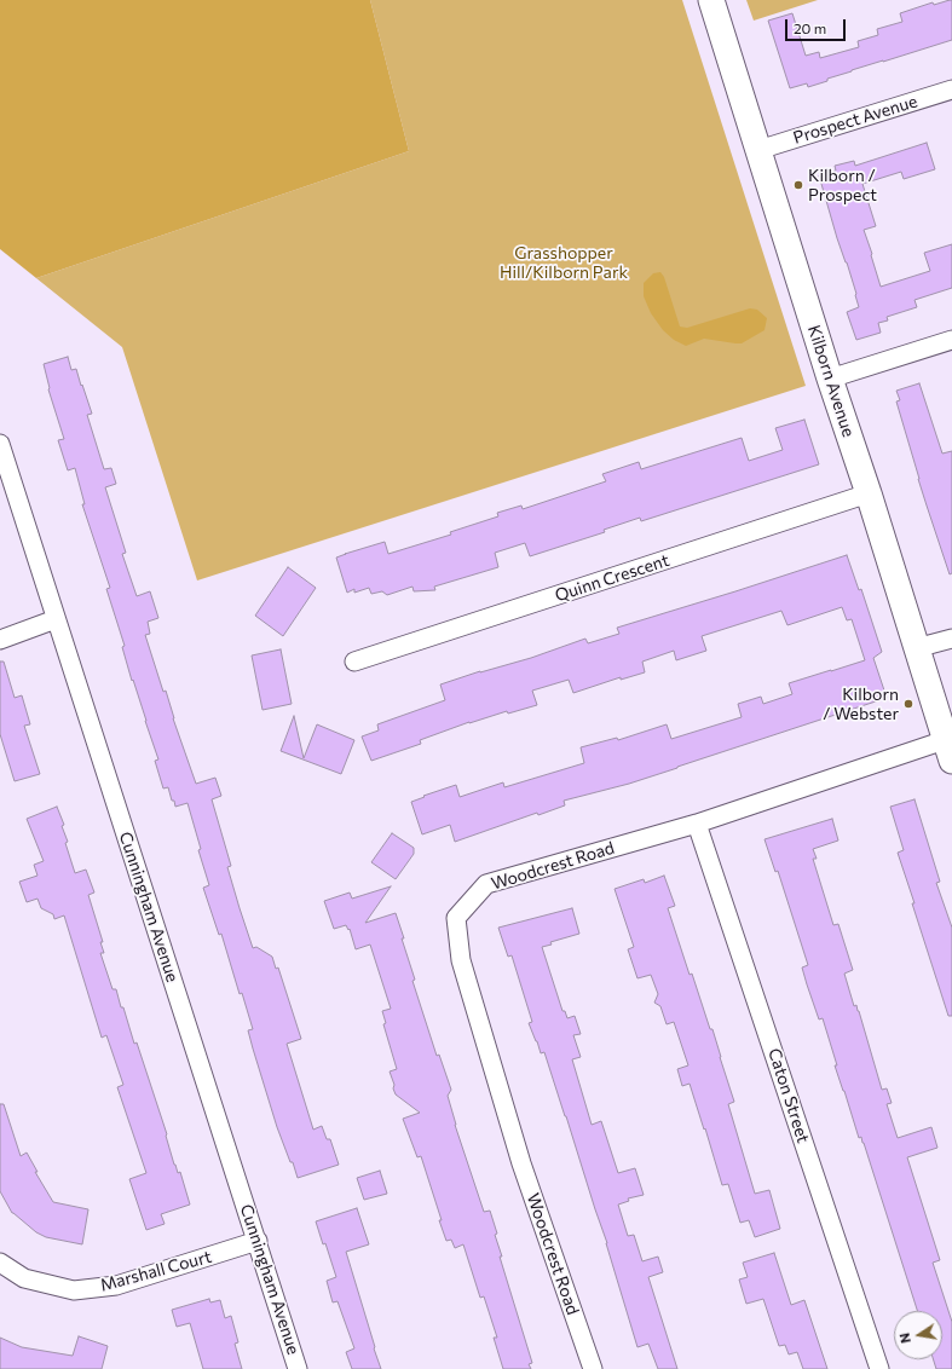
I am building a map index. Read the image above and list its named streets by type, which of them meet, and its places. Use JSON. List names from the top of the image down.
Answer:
{
  "streets": {
    "street": [
      "Prospect Avenue",
      "Kilborn Avenue",
      "Quinn Crescent",
      "Woodcrest Road",
      "Cunningham Avenue",
      "Caton Street",
      "Marshall Court"
    ]
  },
  "crossings": [
    ["Prospect Avenue", "Kilborn Avenue"],
    ["Kilborn Avenue", "Quinn Crescent"],
    ["Kilborn Avenue", "Woodcrest Road"],
    ["Woodcrest Road", "Caton Street"],
    ["Cunningham Avenue", "Marshall Court"]
  ],
  "parks": ["Grasshopper Hill/Kilborn Park"],
  "places": ["Kilborn / Prospect", "Kilborn / Webster"],
  "scale_bar": "20 m",
  "north": "left"
}
